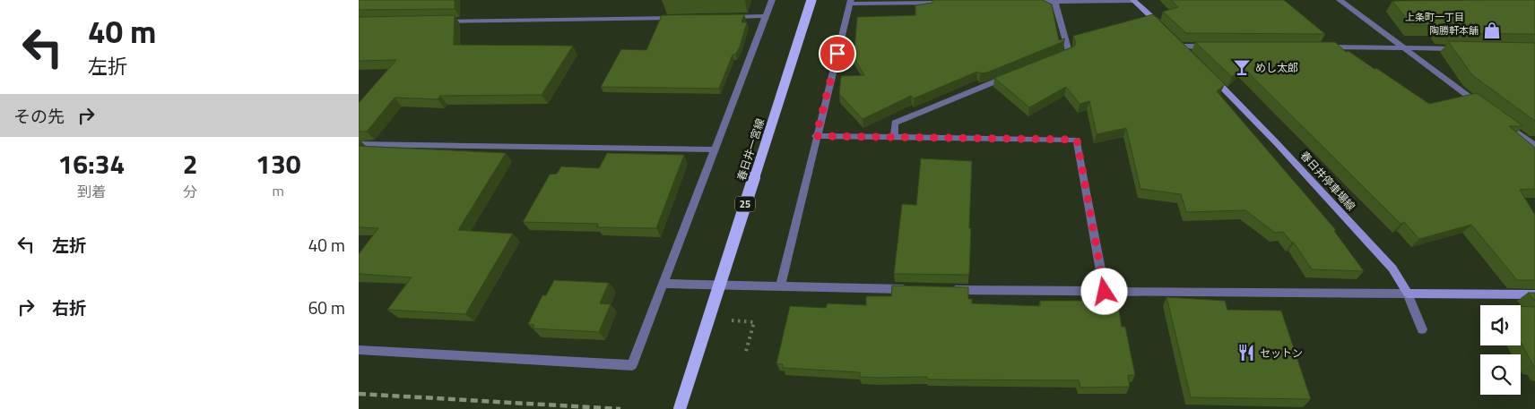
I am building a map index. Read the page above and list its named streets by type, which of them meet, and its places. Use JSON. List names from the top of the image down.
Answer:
{
  "streets": {
    "main road": ["春日井一宮線", "春日井停車場線", "25"]
  },
  "districts": ["上条町一丁目"],
  "places": {
    "shop": ["陶勝軒本舗"],
    "bar": ["めし太郎"],
    "restaurant": ["セットン"]
  },
  "page": {
    "turn": ["40 m", "左折"],
    "then": "その先",
    "eta": [
      "16:34",
      "到着",
      "2",
      "分",
      "130",
      "m"
    ],
    "list": [
      {
        "name": "左折",
        "value": "40 m"
      },
      {
        "name": "右折",
        "value": "60 m"
      }
    ]
  }
}
